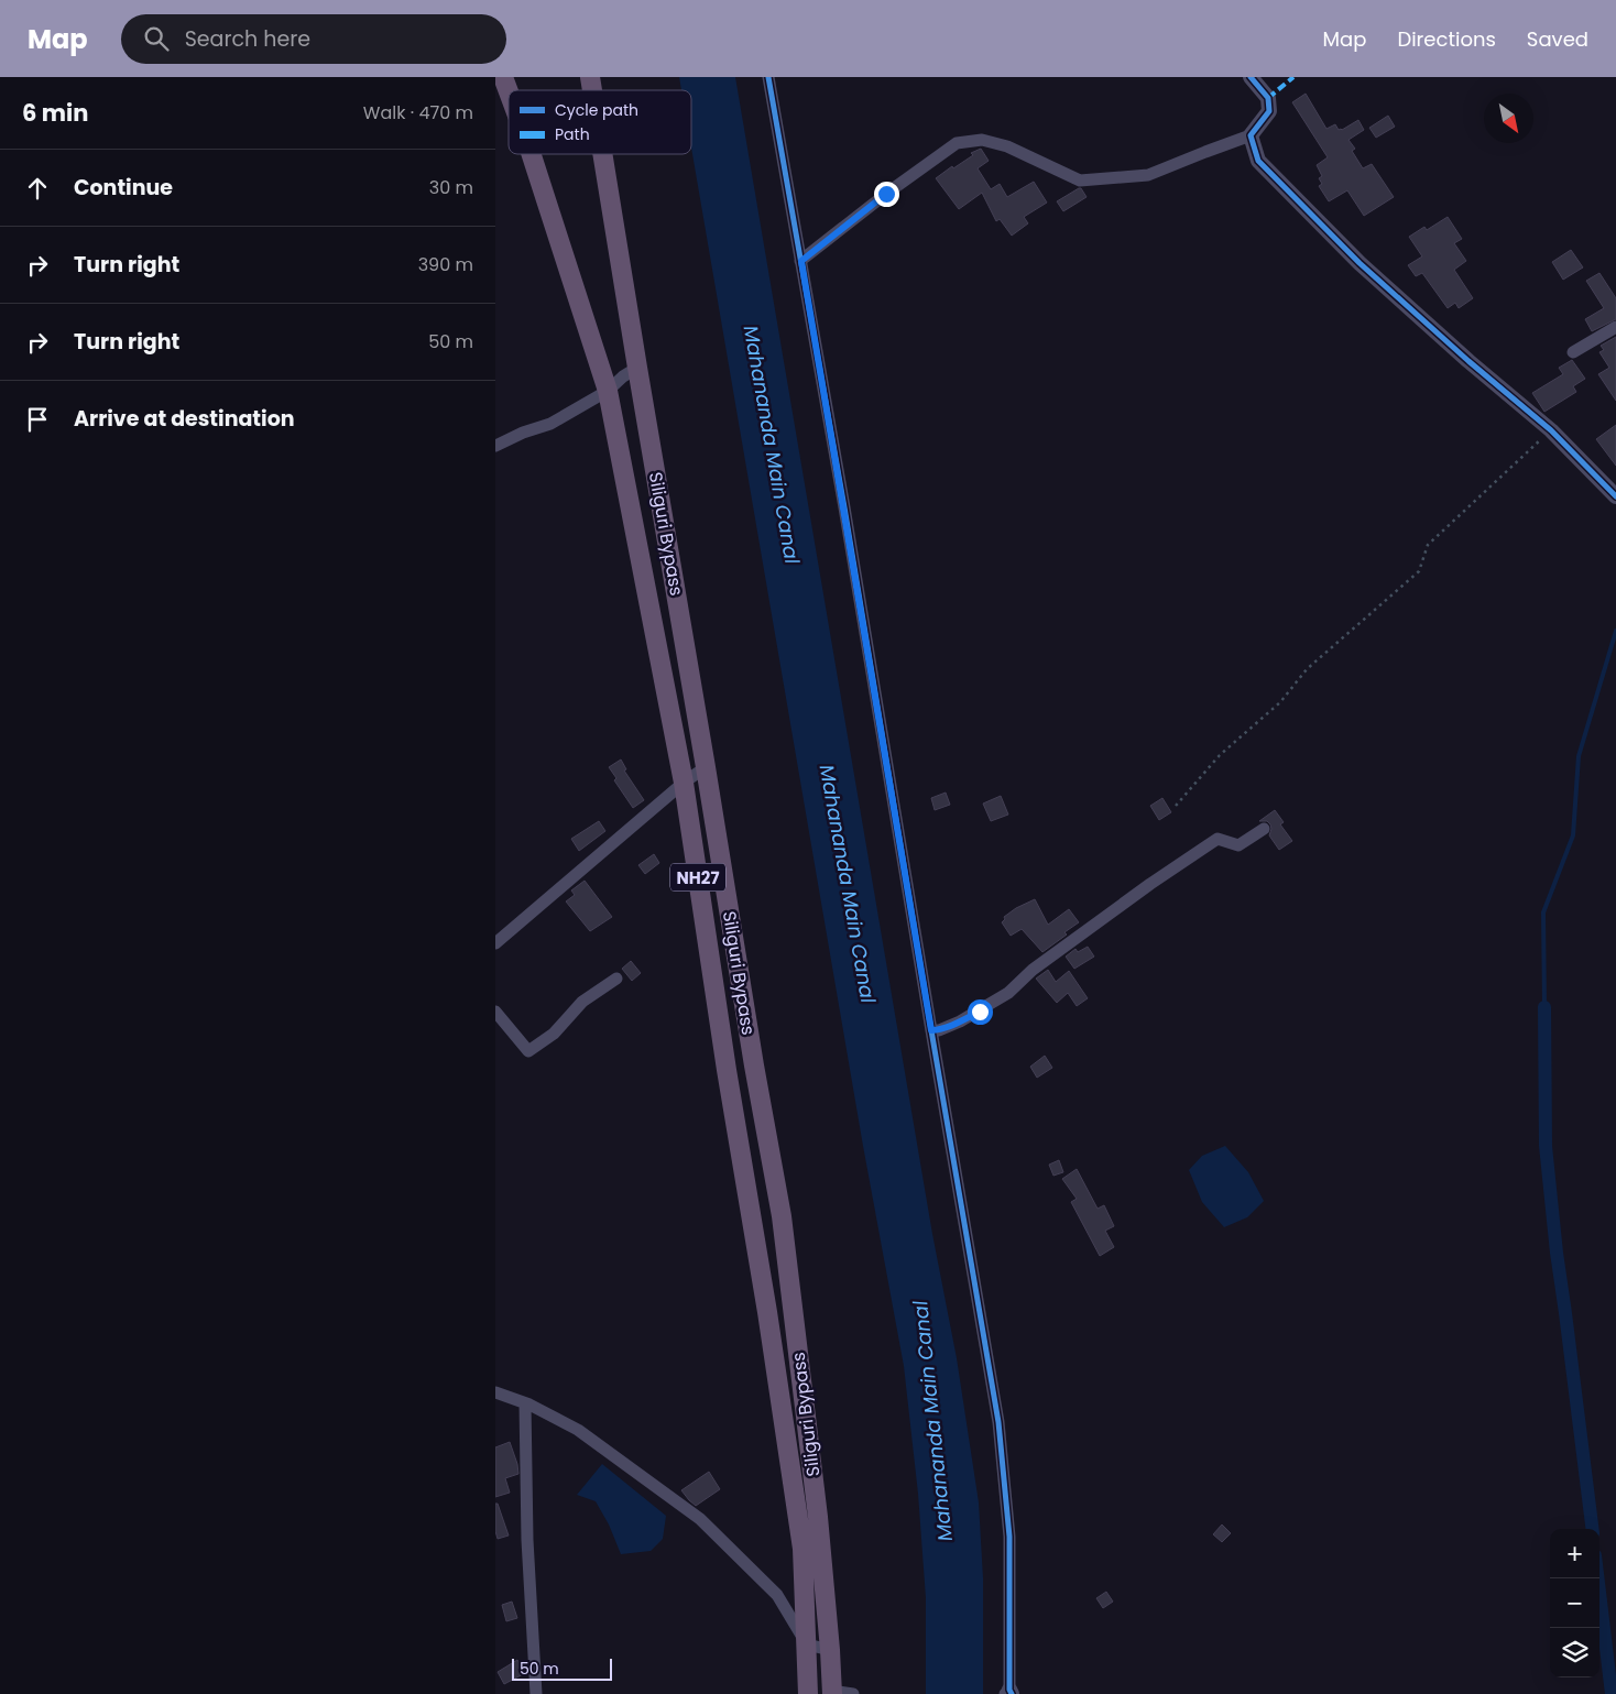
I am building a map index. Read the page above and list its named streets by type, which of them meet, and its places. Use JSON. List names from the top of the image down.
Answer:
{
  "streets": {
    "highway": ["Siliguri Bypass", "NH27"]
  },
  "water": ["Mahananda Main Canal"],
  "legend": ["Cycle path", "Path"],
  "scale_bar": "50 m",
  "north": "bottom right",
  "page": {
    "header": "Map",
    "search": "Search here",
    "nav": ["Map", "Directions", "Saved"],
    "heading": ["6 min", "Walk · 470 m"],
    "list": [
      ["Continue", "30 m"],
      ["Turn right", "390 m"],
      ["Turn right", "50 m"],
      "Arrive at destination"
    ],
    "map_buttons": ["+", "−"],
    "scale": "50 m"
  }
}
